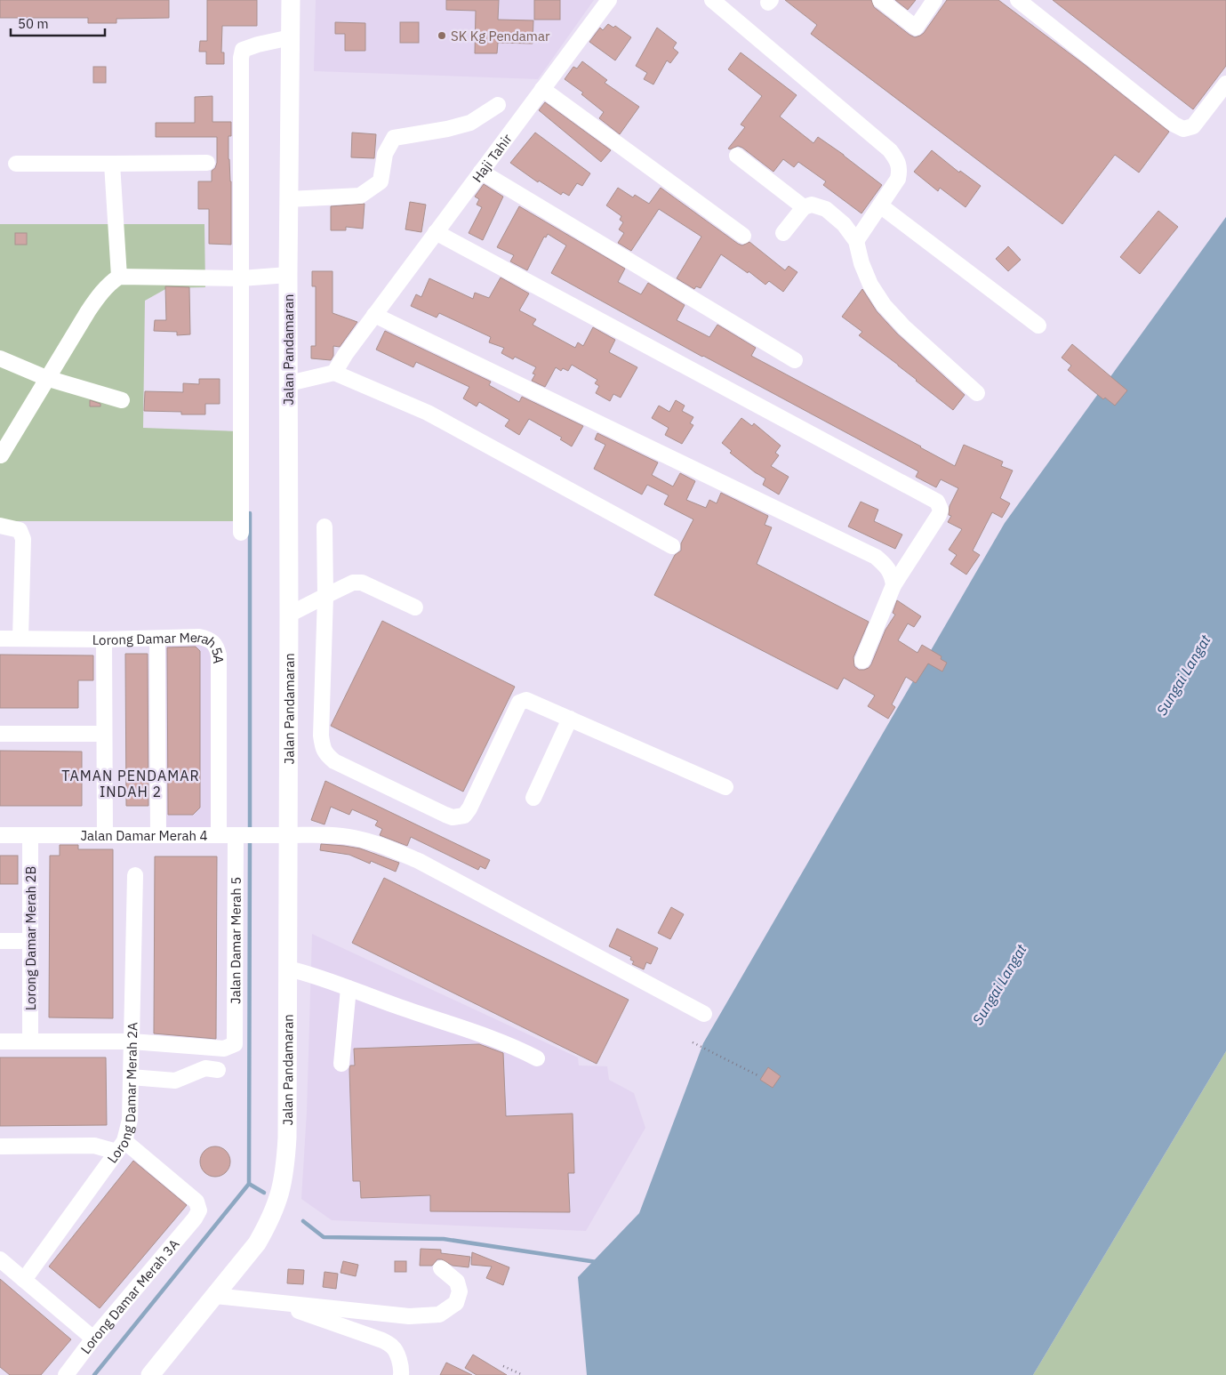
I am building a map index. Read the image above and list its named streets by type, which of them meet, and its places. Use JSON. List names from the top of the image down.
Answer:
{
  "streets": {
    "main road": ["Jalan Pandamaran"],
    "street": [
      "Haji Tahir",
      "Lorong Damar Merah 5A",
      "Jalan Damar Merah 4",
      "Lorong Damar Merah 2B",
      "Jalan Damar Merah 5",
      "Lorong Damar Merah 2A",
      "Lorong Damar Merah 3A"
    ]
  },
  "crossings": [
    ["Jalan Pandamaran", "Jalan Damar Merah 4"],
    ["Lorong Damar Merah 5A", "Jalan Damar Merah 4"],
    ["Jalan Damar Merah 4", "Lorong Damar Merah 2B"],
    ["Jalan Damar Merah 4", "Jalan Damar Merah 5"],
    ["Jalan Damar Merah 5", "Lorong Damar Merah 2A"],
    ["Lorong Damar Merah 2A", "Lorong Damar Merah 3A"]
  ],
  "districts": ["TAMAN PENDAMAR INDAH 2"],
  "water": ["Sungai Langat"],
  "places": ["SK Kg Pendamar"],
  "scale_bar": "50 m"
}
